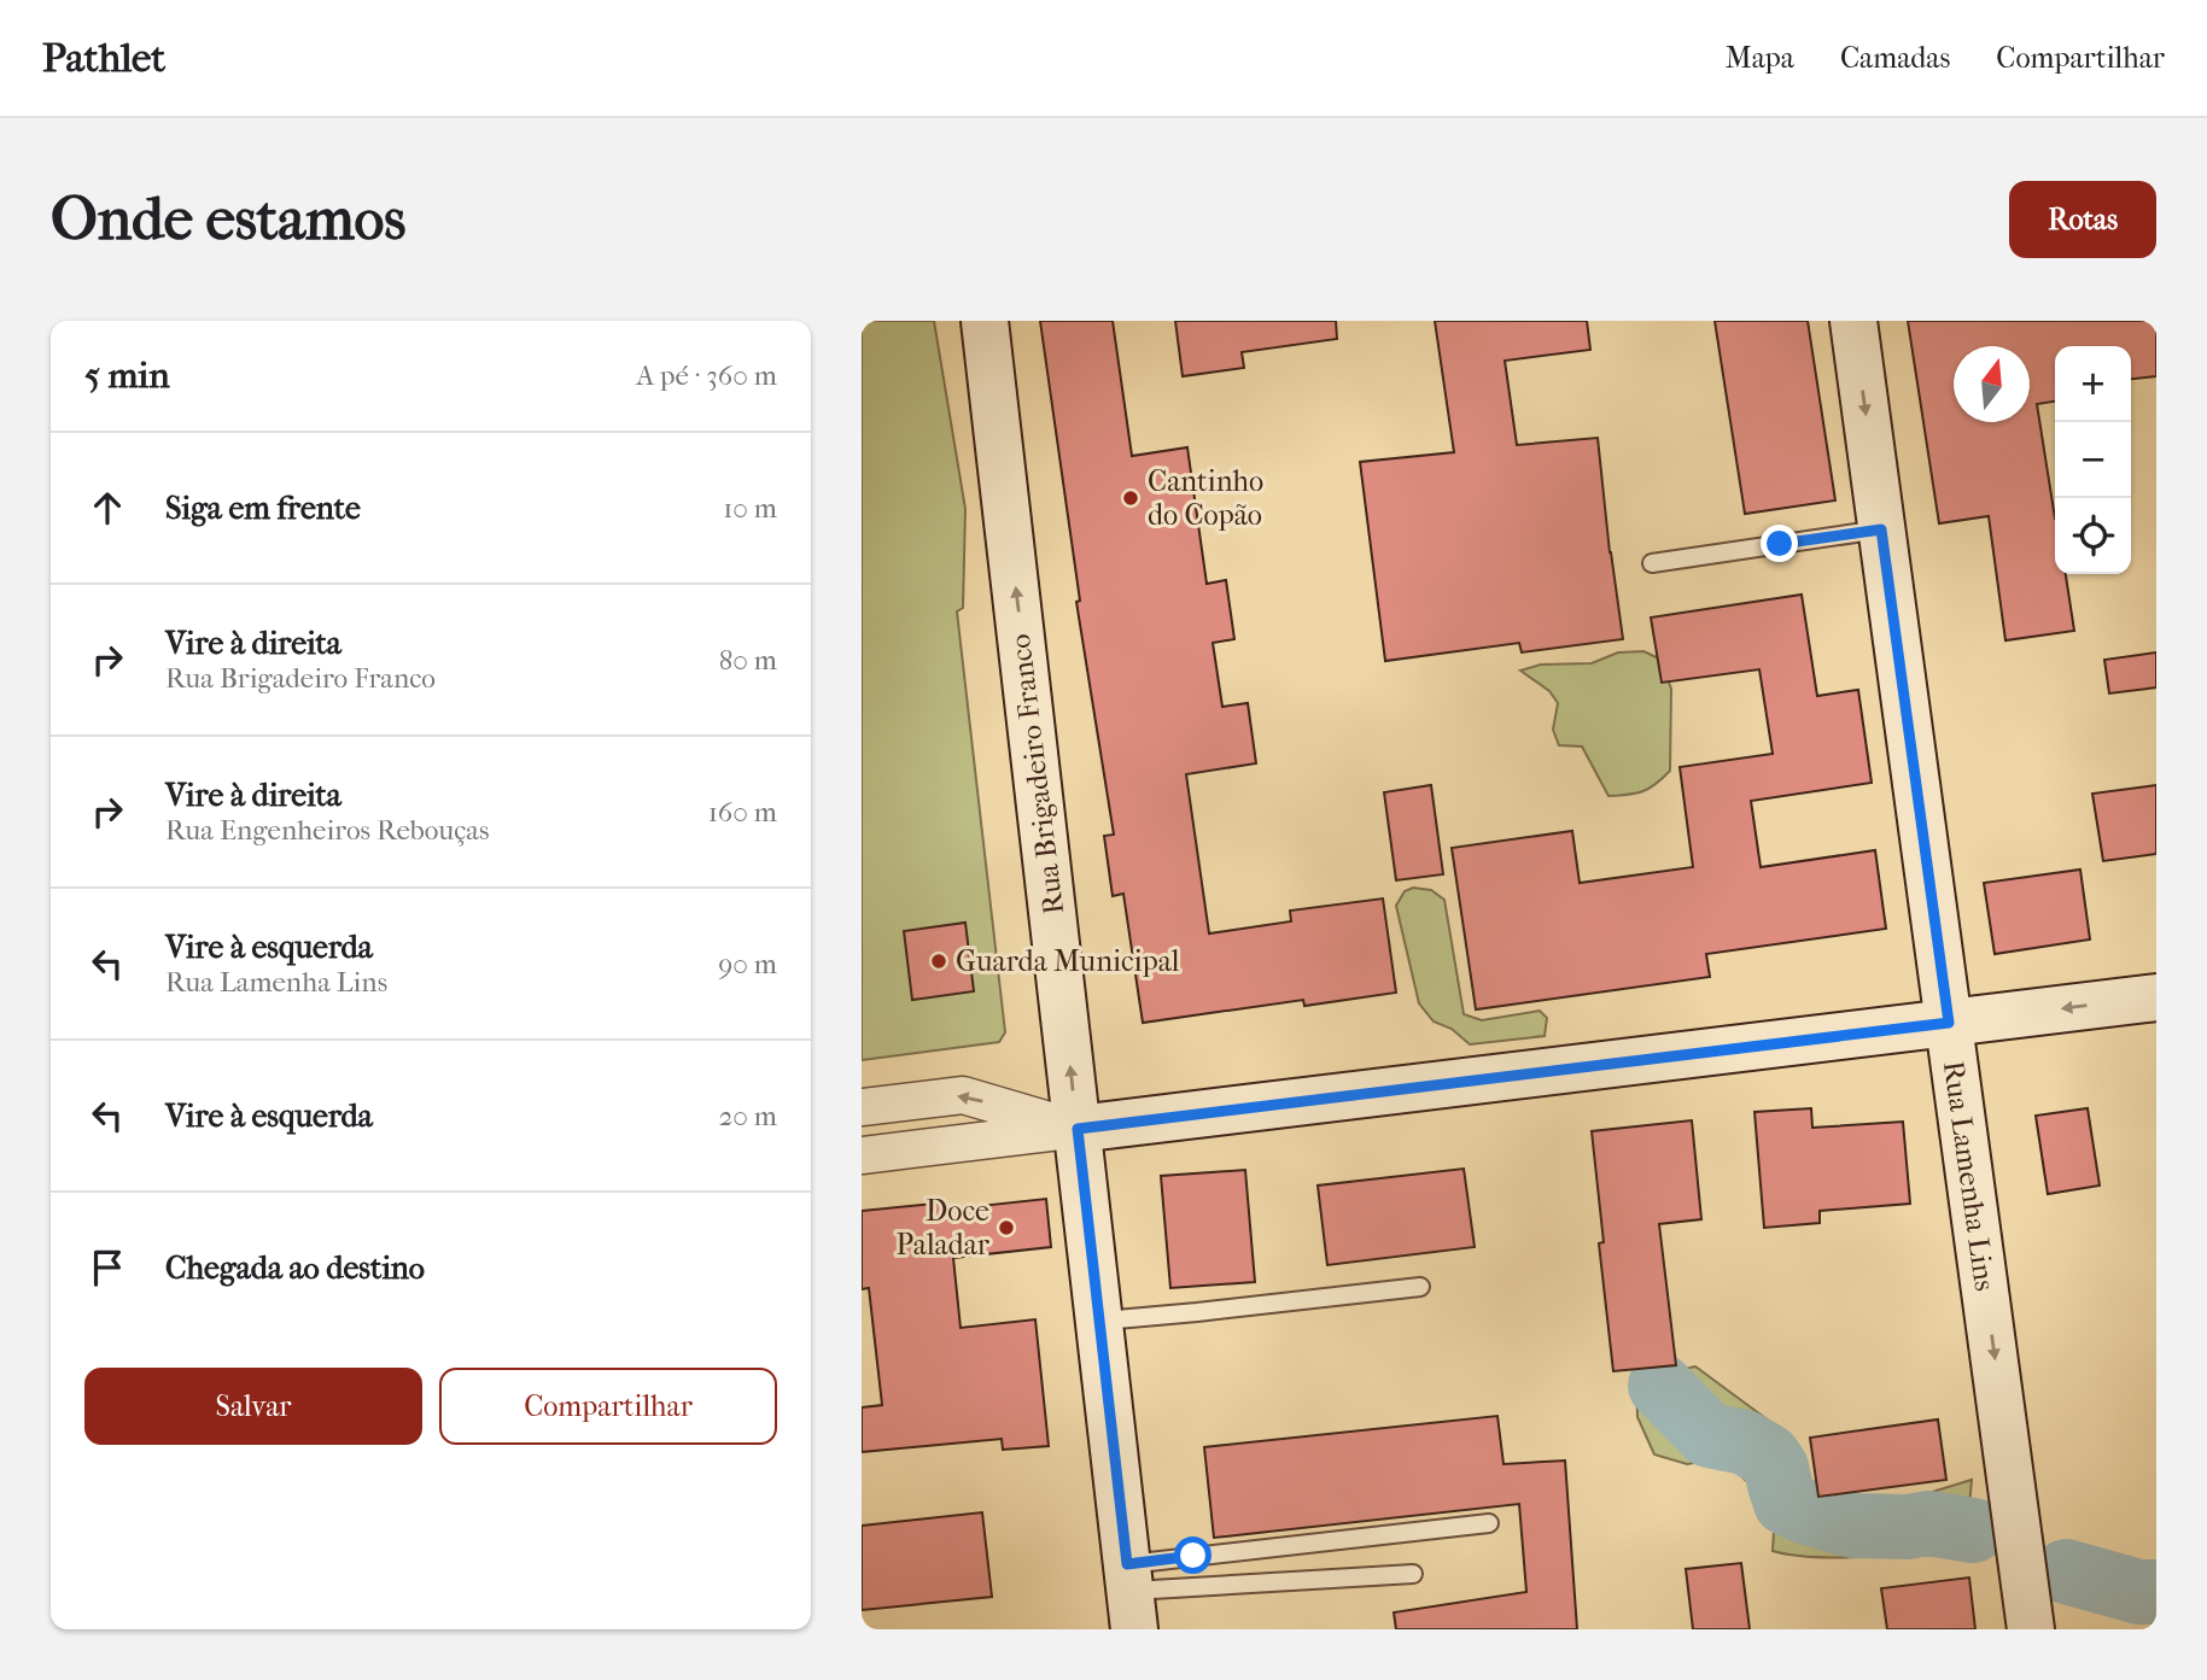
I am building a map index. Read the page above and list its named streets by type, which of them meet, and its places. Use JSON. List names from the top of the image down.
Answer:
{
  "streets": {
    "main road": ["Rua Brigadeiro Franco", "Rua Lamenha Lins"]
  },
  "one_way": ["Rua Brigadeiro Franco", "Rua Lamenha Lins"],
  "places": ["Cantinho do Copão", "Guarda Municipal", "Doce Paladar"],
  "north": "top",
  "page": {
    "header": "Pathlet",
    "nav": ["Mapa", "Camadas", "Compartilhar"],
    "buttons": [
      "Rotas",
      ["Salvar", "Compartilhar"]
    ],
    "title": "Onde estamos",
    "heading": ["5 min", "A pé · 360 m"],
    "map_buttons": ["+", "−"],
    "list": [
      ["Siga em frente", "10 m"],
      ["Vire à direita", "Rua Brigadeiro Franco", "80 m"],
      ["Vire à direita", "Rua Engenheiros Rebouças", "160 m"],
      ["Vire à esquerda", "Rua Lamenha Lins", "90 m"],
      ["Vire à esquerda", "20 m"],
      "Chegada ao destino"
    ]
  }
}
